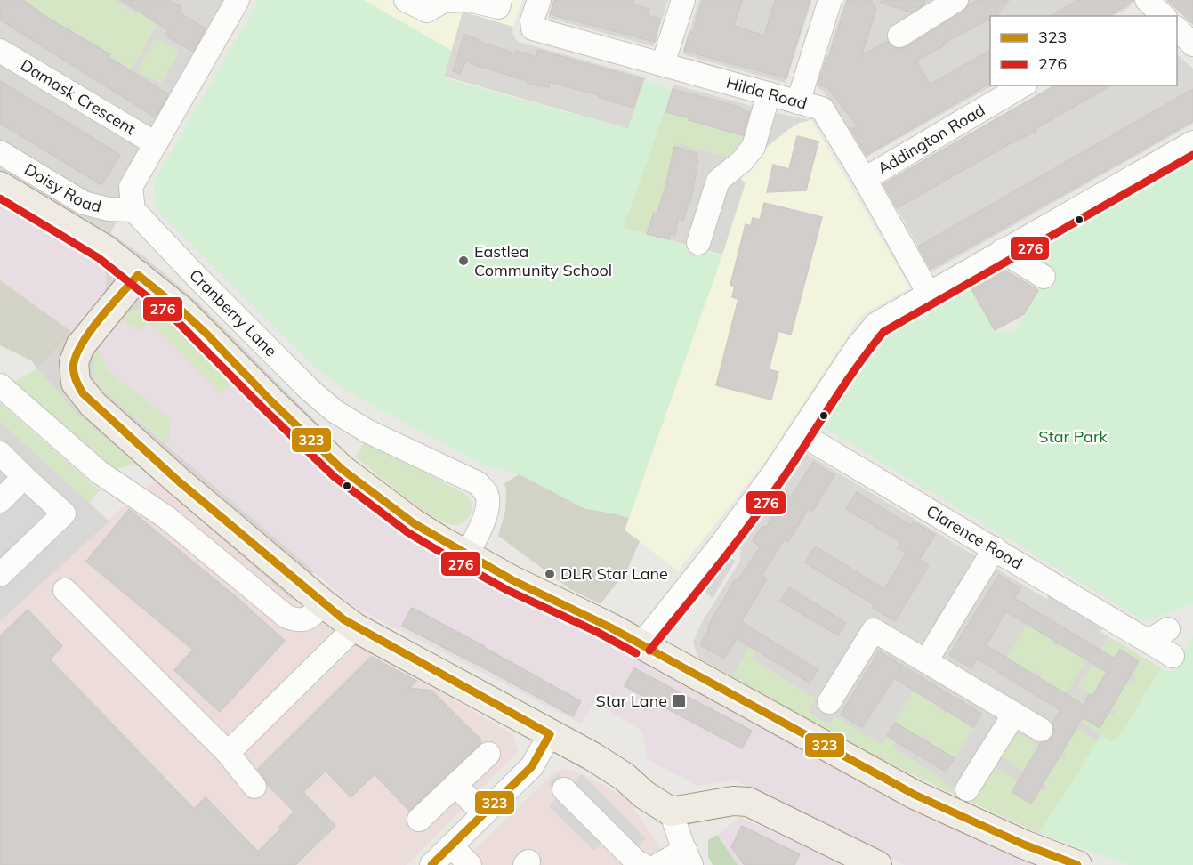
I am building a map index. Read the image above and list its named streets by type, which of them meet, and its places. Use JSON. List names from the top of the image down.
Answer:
{
  "streets": {
    "street": [
      "Hilda Road",
      "Damask Crescent",
      "Addington Road",
      "Daisy Road",
      "Cranberry Lane",
      "Clarence Road"
    ]
  },
  "crossings": [
    ["Hilda Road", "Addington Road"],
    ["Daisy Road", "Cranberry Lane"]
  ],
  "parks": ["Star Park"],
  "places": {
    "other": ["Eastlea Community School", "DLR Star Lane"],
    "transit": ["Star Lane"]
  },
  "lines": ["transit line 276", "transit line 323"],
  "legend": ["323", "276"]
}
